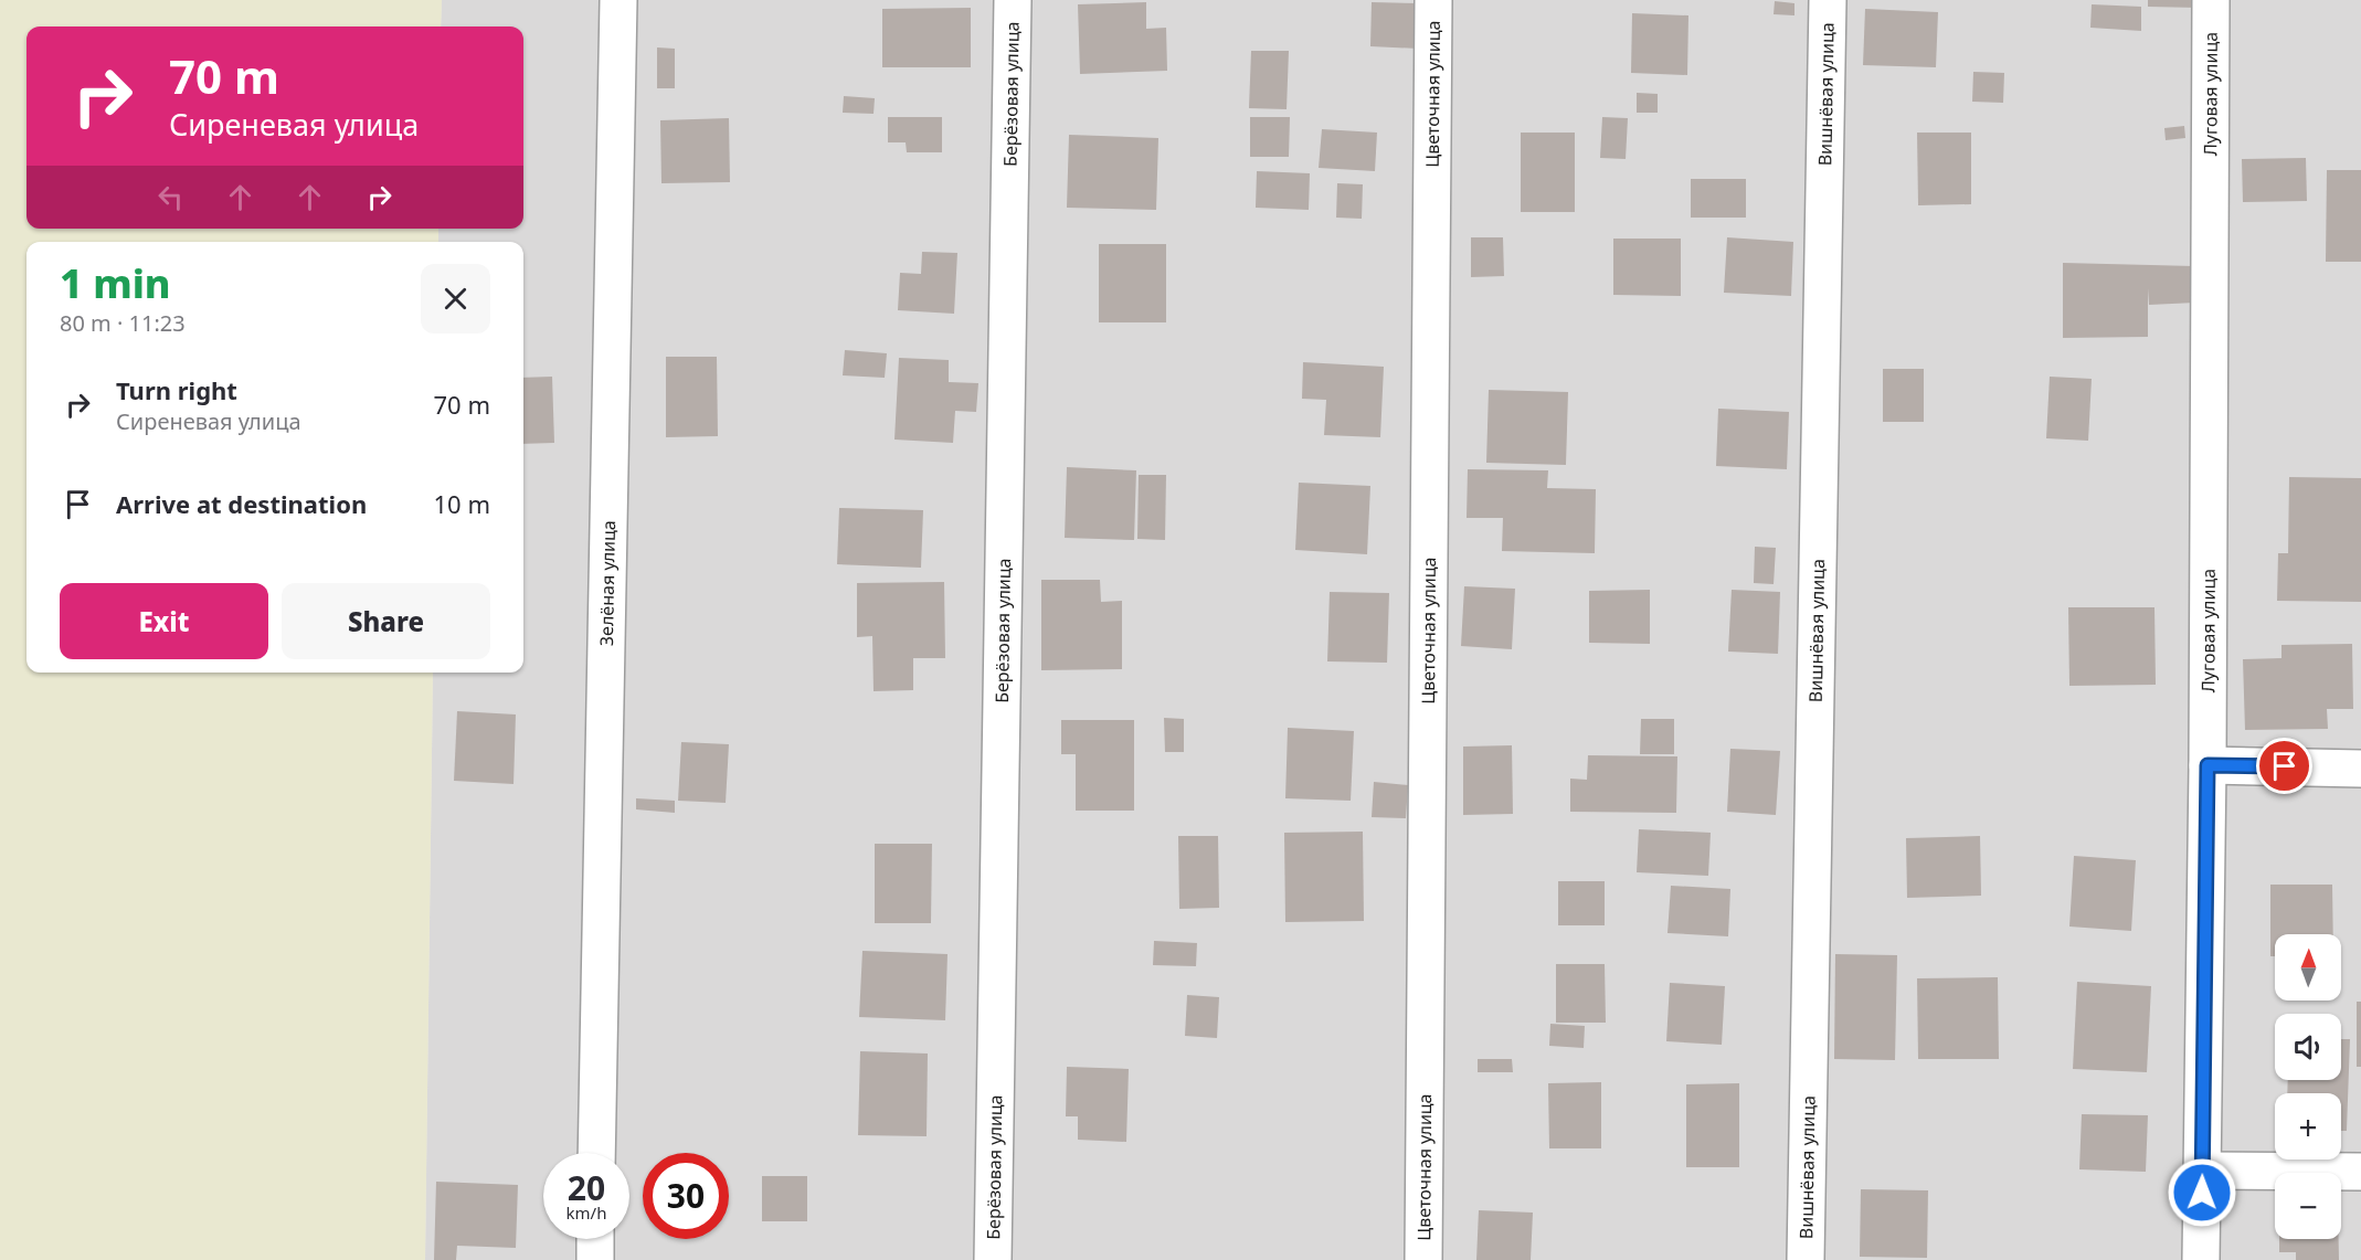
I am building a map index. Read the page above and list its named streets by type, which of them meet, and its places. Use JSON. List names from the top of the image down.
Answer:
{
  "streets": {
    "street": [
      "Берёзовая улица",
      "Цветочная улица",
      "Вишнёвая улица",
      "Луговая улица",
      "Зелёная улица"
    ]
  },
  "north": "top",
  "page": {
    "turn": ["70 m", "Сиреневая улица"],
    "heading": ["1 min", "80 m · 11:23"],
    "list": [
      {
        "name": "Turn right",
        "note": "Сиреневая улица",
        "value": "70 m"
      },
      {
        "name": "Arrive at destination",
        "value": "10 m"
      }
    ],
    "buttons": ["Exit", "Share"],
    "map_buttons": ["+", "−"],
    "speed": "20 km/h",
    "limit": "30"
  }
}
